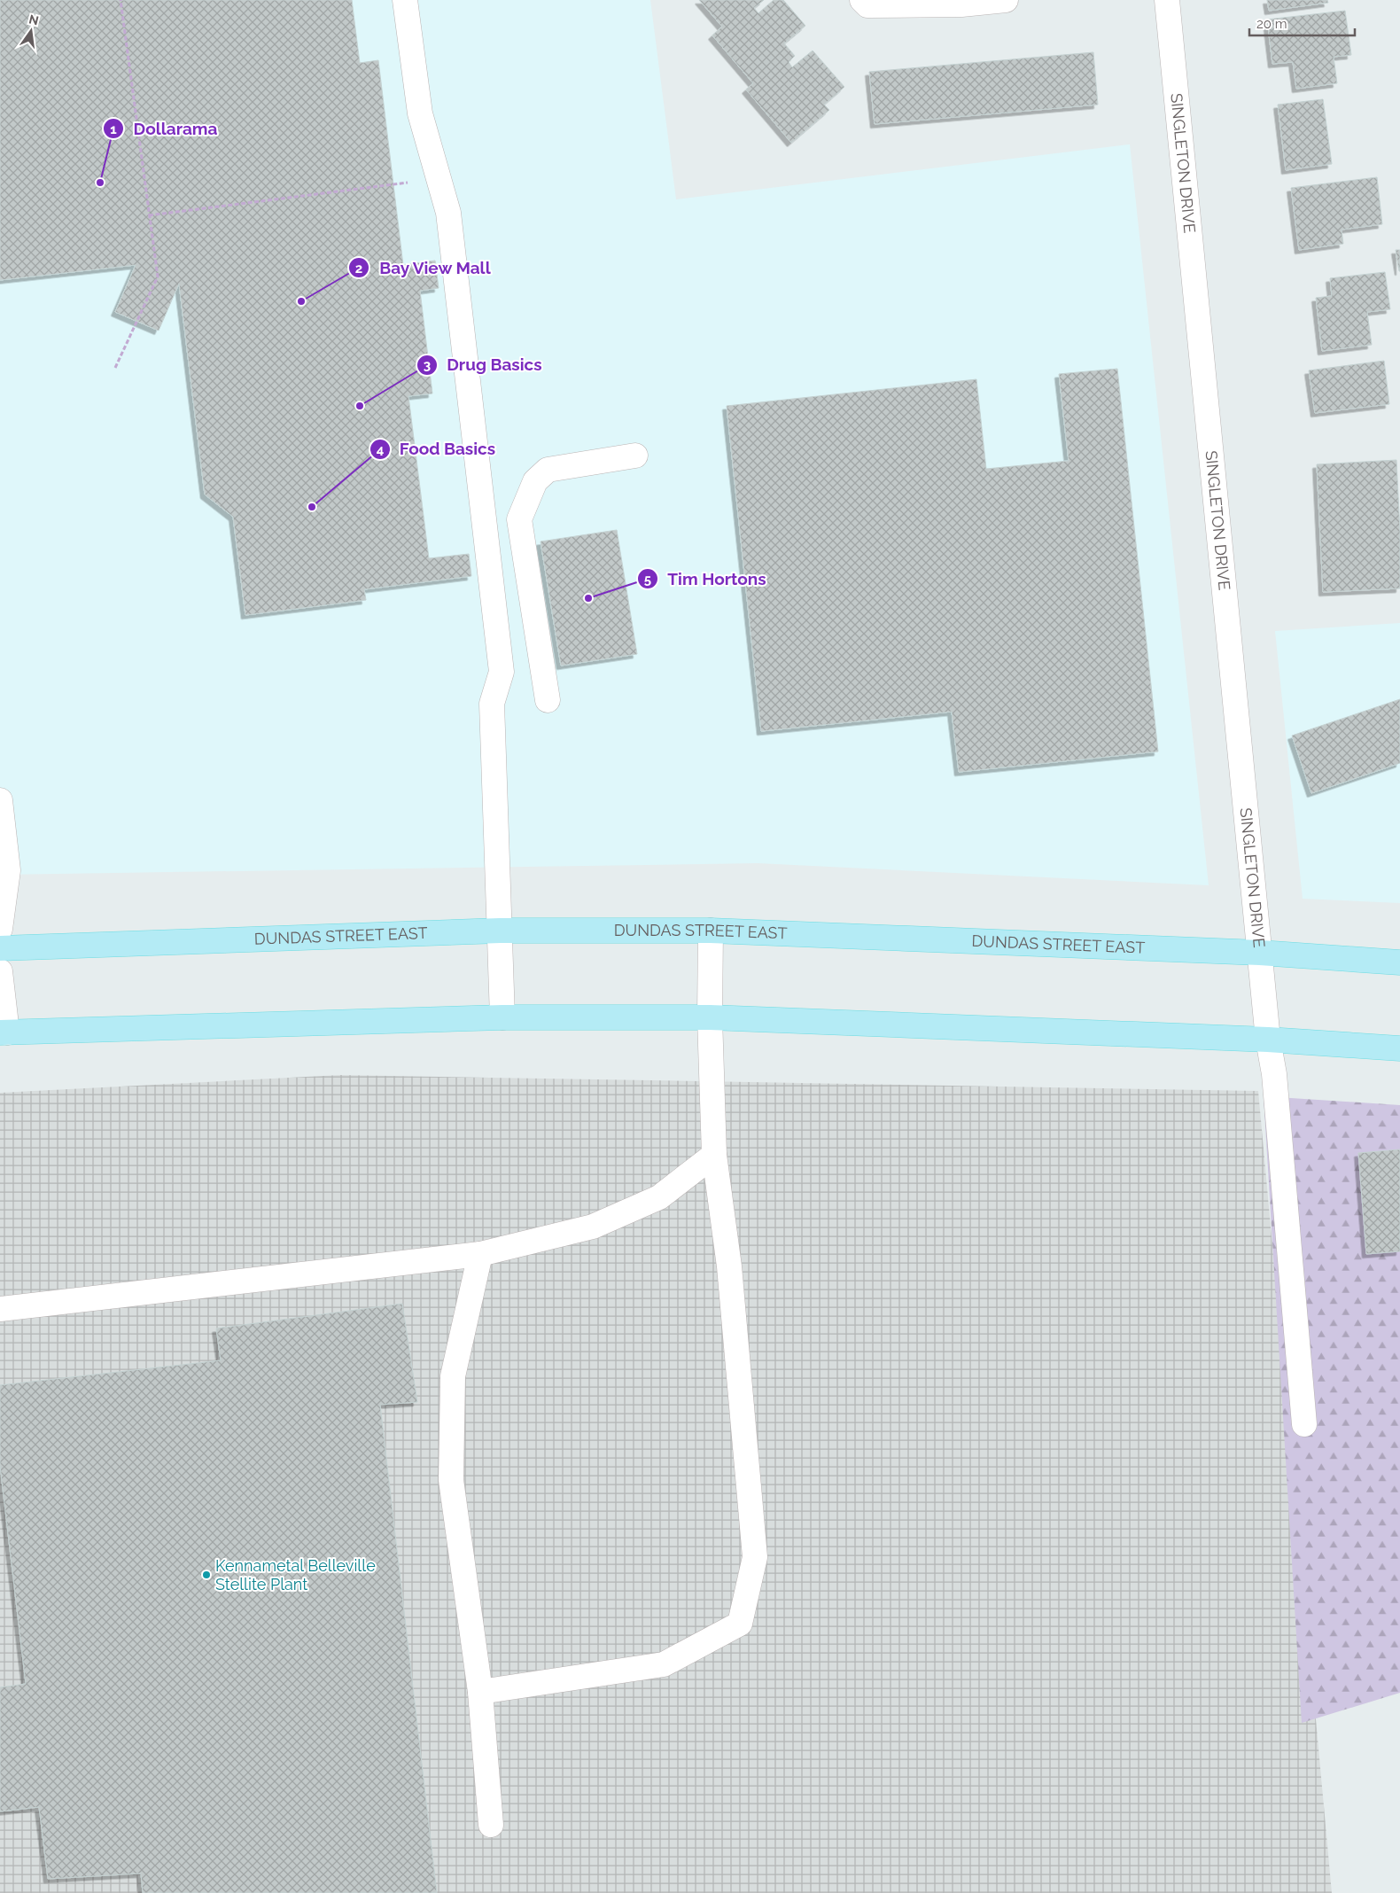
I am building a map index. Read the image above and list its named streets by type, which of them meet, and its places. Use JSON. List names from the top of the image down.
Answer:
{
  "streets": {
    "main road": ["DUNDAS STREET EAST"],
    "street": ["SINGLETON DRIVE"]
  },
  "crossings": [
    ["SINGLETON DRIVE", "DUNDAS STREET EAST"]
  ],
  "places": [
    "Dollarama",
    "Bay View Mall",
    "Drug Basics",
    "Food Basics",
    "Tim Hortons",
    "Kennametal Belleville Stellite Plant"
  ],
  "scale_bar": "20 m",
  "north": "top"
}
